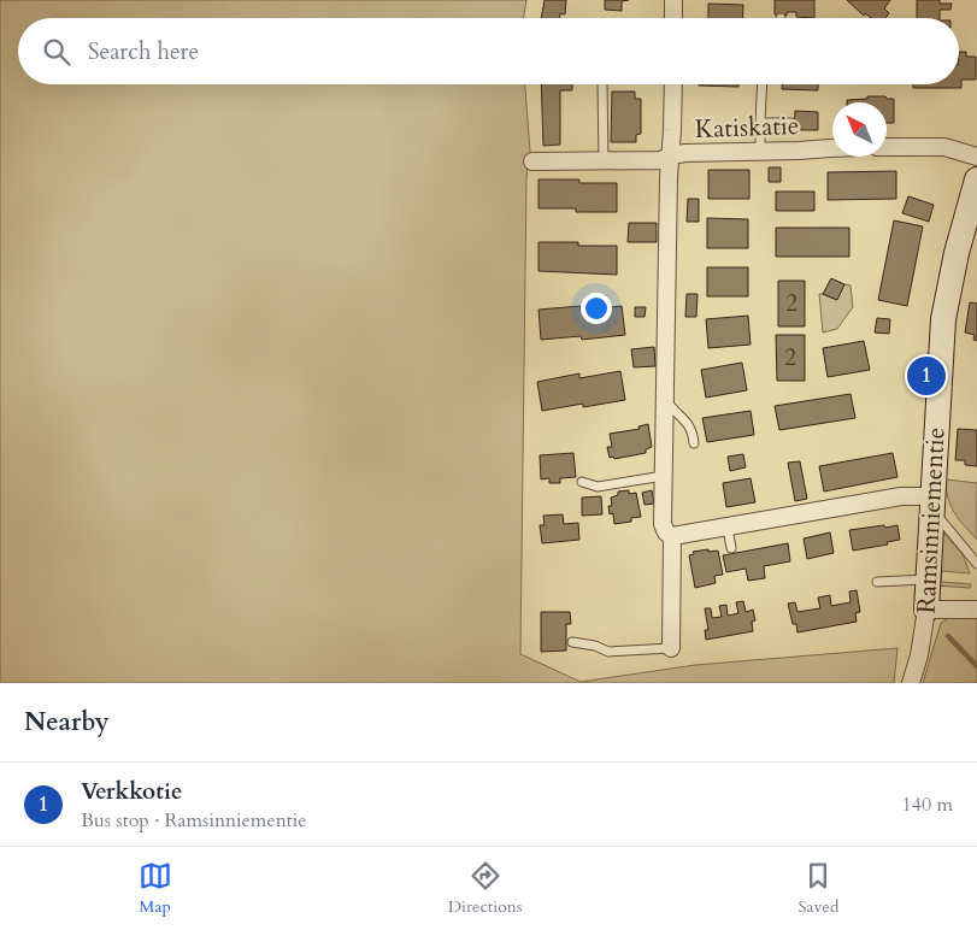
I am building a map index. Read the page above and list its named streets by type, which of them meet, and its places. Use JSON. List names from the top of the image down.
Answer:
{
  "streets": {
    "street": ["Katiskatie", "Ramsinniementie"]
  },
  "house_numbers": ["2", "2"],
  "north": "top left",
  "page": {
    "search": "Search here",
    "pins": "1",
    "heading": "Nearby",
    "list": [
      {
        "mark": "1",
        "name": "Verkkotie",
        "note": "Bus stop · Ramsinniementie",
        "value": "140 m"
      }
    ],
    "nav": ["Map", "Directions", "Saved"]
  }
}
